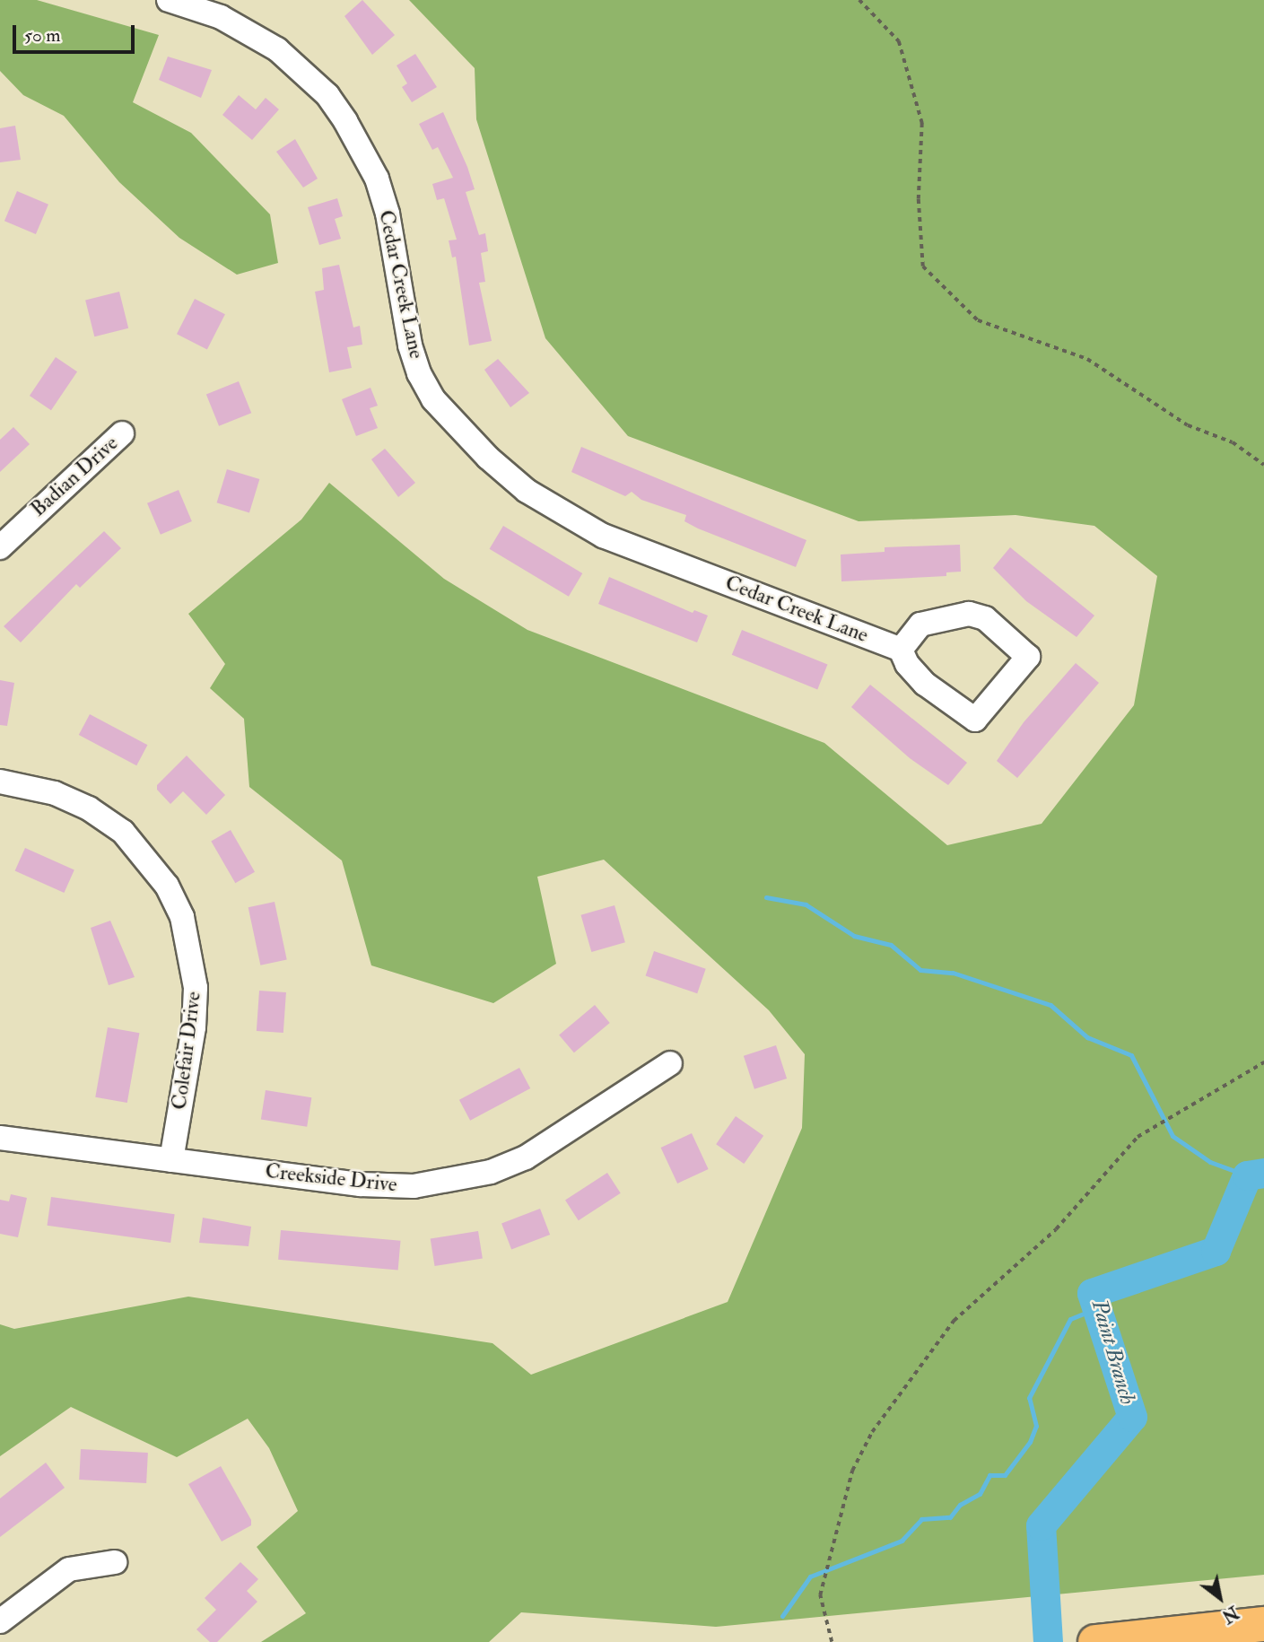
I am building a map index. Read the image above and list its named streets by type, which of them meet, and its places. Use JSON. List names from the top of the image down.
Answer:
{
  "streets": {
    "street": [
      "Cedar Creek Lane",
      "Badian Drive",
      "Colefair Drive",
      "Creekside Drive"
    ]
  },
  "crossings": [
    ["Colefair Drive", "Creekside Drive"]
  ],
  "water": ["Paint Branch"],
  "scale_bar": "50 m",
  "north": "bottom right"
}
